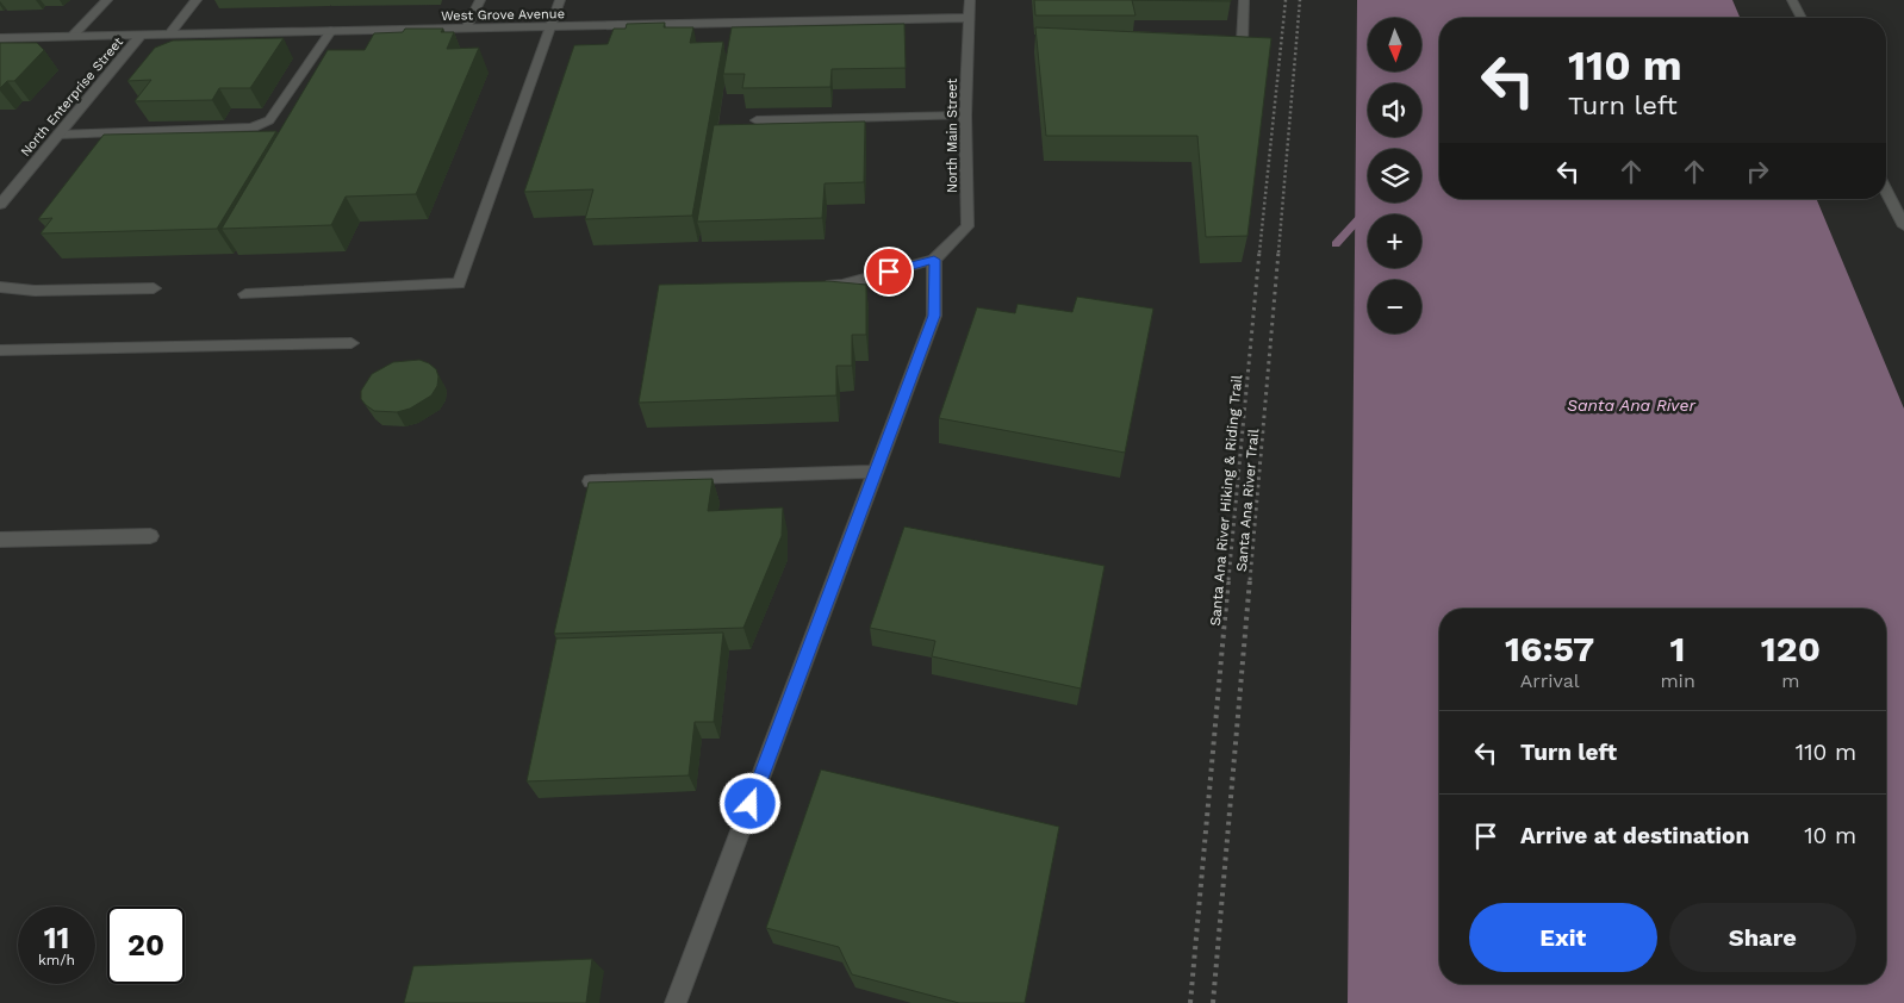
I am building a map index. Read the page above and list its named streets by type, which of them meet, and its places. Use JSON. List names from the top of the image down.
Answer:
{
  "streets": {
    "street": ["West Grove Avenue", "North Enterprise Street", "North Main Street"],
    "path": ["Santa Ana River Hiking & Riding Trail", "Santa Ana River Trail"]
  },
  "crossings": [
    ["West Grove Avenue", "North Enterprise Street"],
    ["West Grove Avenue", "North Main Street"]
  ],
  "water": ["Santa Ana River"],
  "north": "bottom",
  "page": {
    "map_buttons": ["+", "−"],
    "turn": ["110 m", "Turn left"],
    "eta": [
      "16:57",
      "Arrival",
      "1",
      "min",
      "120",
      "m"
    ],
    "list": [
      {
        "name": "Turn left",
        "value": "110 m"
      },
      {
        "name": "Arrive at destination",
        "value": "10 m"
      }
    ],
    "buttons": ["Exit", "Share"],
    "speed": "11 km/h",
    "limit": "20"
  }
}
